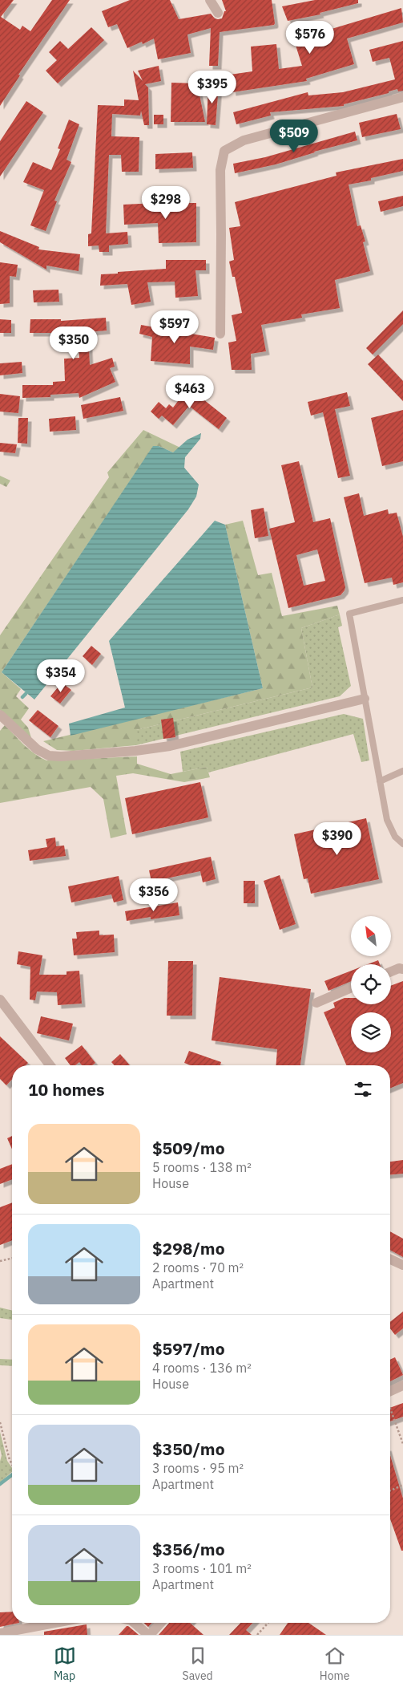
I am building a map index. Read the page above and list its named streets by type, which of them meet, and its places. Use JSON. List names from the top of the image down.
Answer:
{
  "north": "top left",
  "page": {
    "price": [
      "$576",
      "$395",
      "$509",
      "$298",
      "$597",
      "$350",
      "$463",
      "$354",
      "$390",
      "$356"
    ],
    "heading": "10 homes",
    "list": [
      {
        "name": "$509/mo",
        "note": "5 rooms · 138 m² · House"
      },
      {
        "name": "$298/mo",
        "note": "2 rooms · 70 m² · Apartment"
      },
      {
        "name": "$597/mo",
        "note": "4 rooms · 136 m² · House"
      },
      {
        "name": "$350/mo",
        "note": "3 rooms · 95 m² · Apartment"
      },
      {
        "name": "$356/mo",
        "note": "3 rooms · 101 m² · Apartment"
      }
    ],
    "tabs": ["Map", "Saved", "Home"]
  }
}
